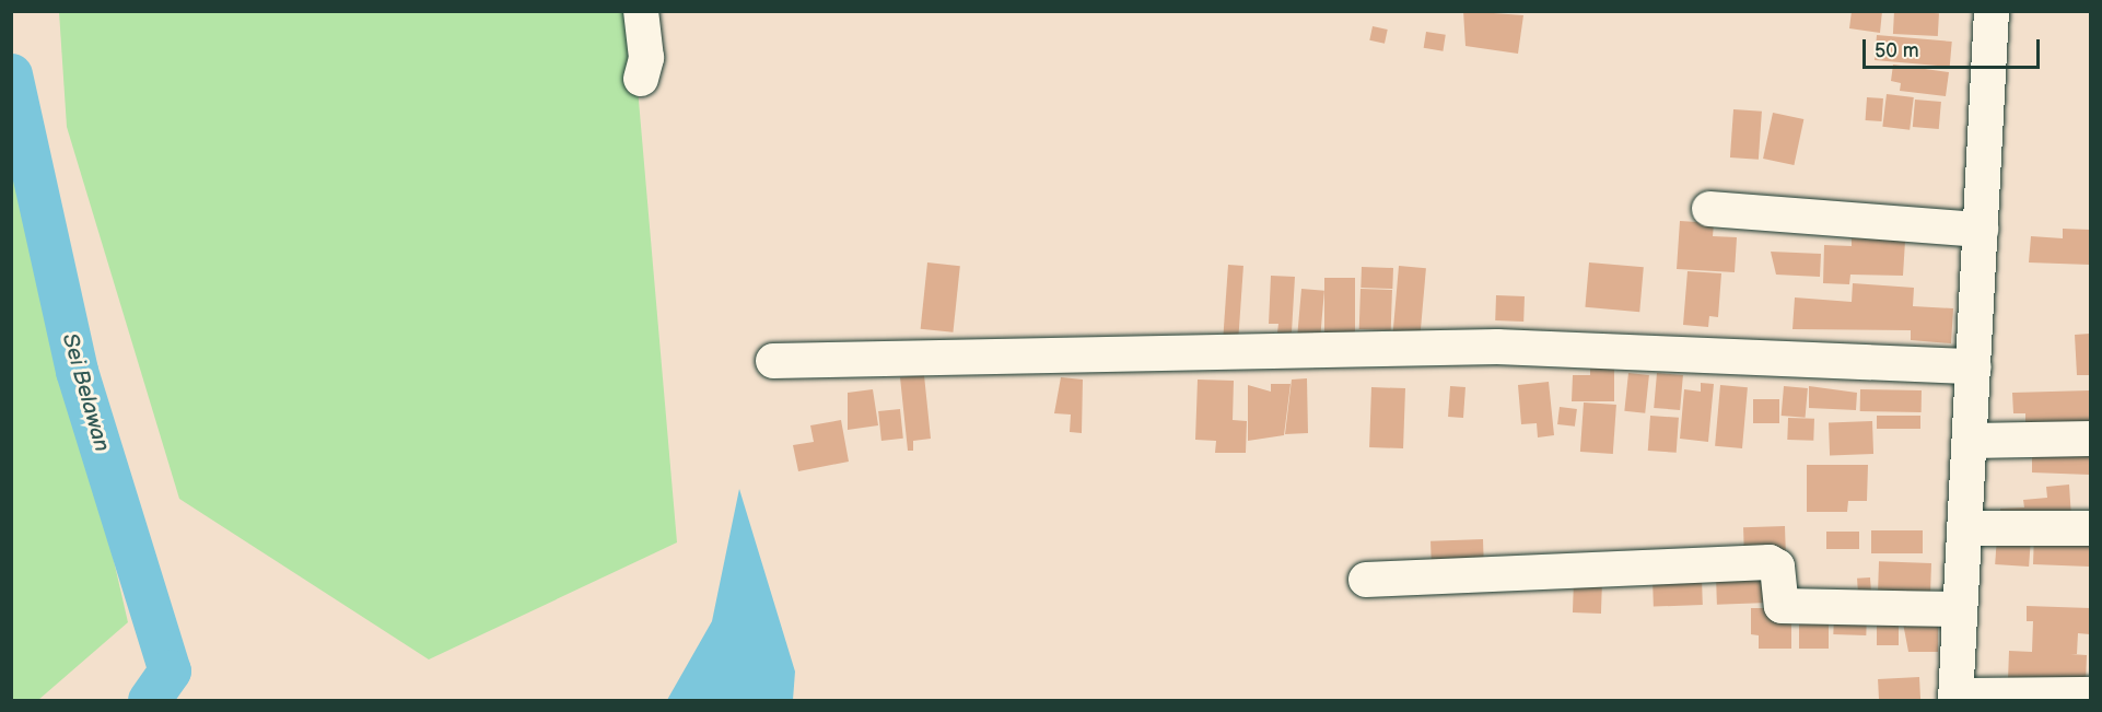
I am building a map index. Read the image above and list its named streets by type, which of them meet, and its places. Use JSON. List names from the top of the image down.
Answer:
{
  "water": ["Sei Belawan"],
  "scale_bar": "50 m"
}
